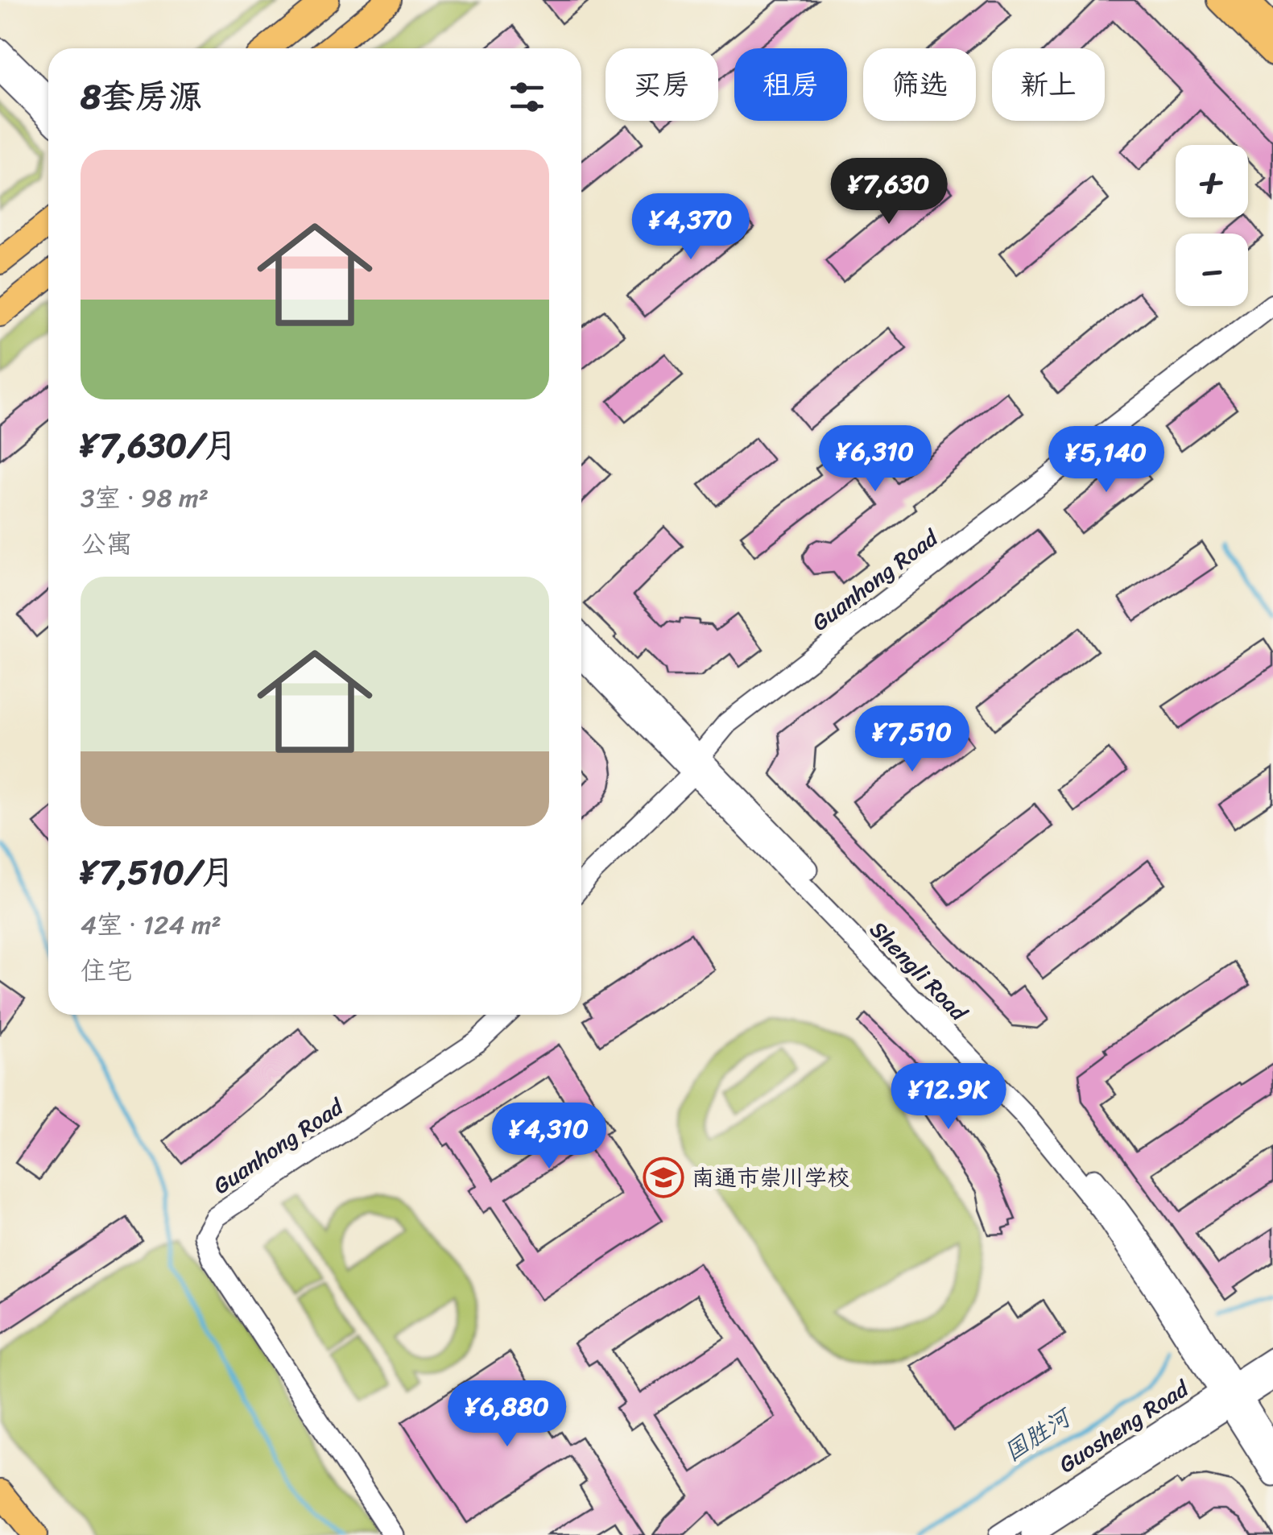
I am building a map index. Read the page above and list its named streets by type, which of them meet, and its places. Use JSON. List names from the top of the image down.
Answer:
{
  "streets": {
    "street": ["Guanhong Road", "Shengli Road", "Guosheng Road"]
  },
  "crossings": [
    ["Guanhong Road", "Shengli Road"],
    ["Shengli Road", "Guosheng Road"]
  ],
  "water": ["国胜河"],
  "places": {
    "school or university": ["南通市崇川学校"]
  },
  "page": {
    "chip": [
      "买房",
      "租房",
      "筛选",
      "新上"
    ],
    "heading": "8套房源",
    "map_buttons": ["+", "−"],
    "list": [
      {
        "name": "¥7,630/月",
        "note": "3室 · 98 m² · 公寓"
      },
      {
        "name": "¥7,510/月",
        "note": "4室 · 124 m² · 住宅"
      }
    ],
    "price": [
      "¥7,630",
      "¥4,370",
      "¥6,310",
      "¥5,140",
      "¥7,510",
      "¥12.9K",
      "¥4,310",
      "¥6,880"
    ]
  }
}
